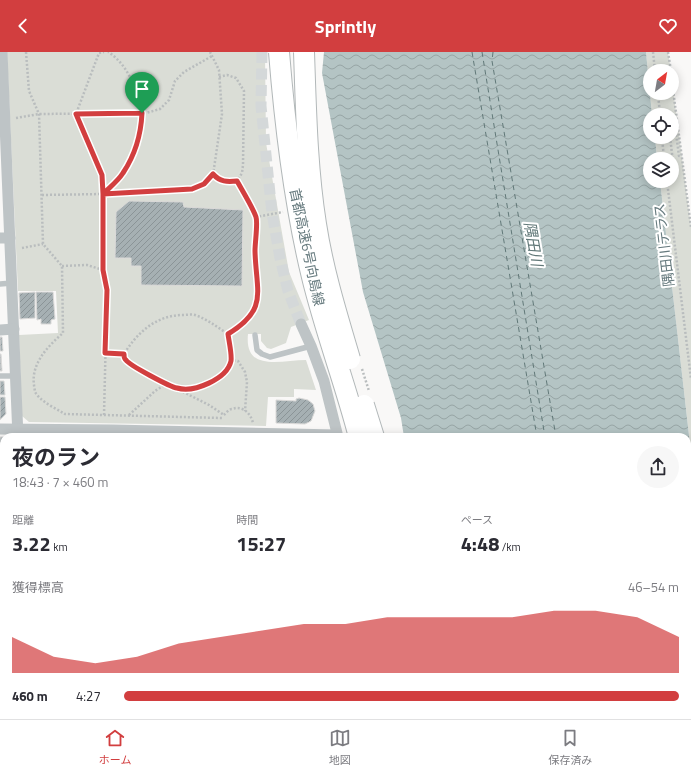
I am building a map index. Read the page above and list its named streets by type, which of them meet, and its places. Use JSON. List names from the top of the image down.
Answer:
{
  "streets": {
    "highway": ["首都高速6号向島線"],
    "path": ["隅田川テラス"]
  },
  "water": ["隅田川"],
  "north": "top right",
  "page": {
    "header": "Sprintly",
    "heading": ["夜のラン", "18:43 · 7 × 460 m"],
    "stats": [
      ["距離", "3.22 km"],
      ["時間", "15:27"],
      ["ペース", "4:48 /km"]
    ],
    "chart": ["獲得標高", "46–54 m"],
    "list": [
      {
        "name": "460 m",
        "note": "4:27"
      }
    ],
    "tabs": ["ホーム", "地図", "保存済み"]
  }
}
